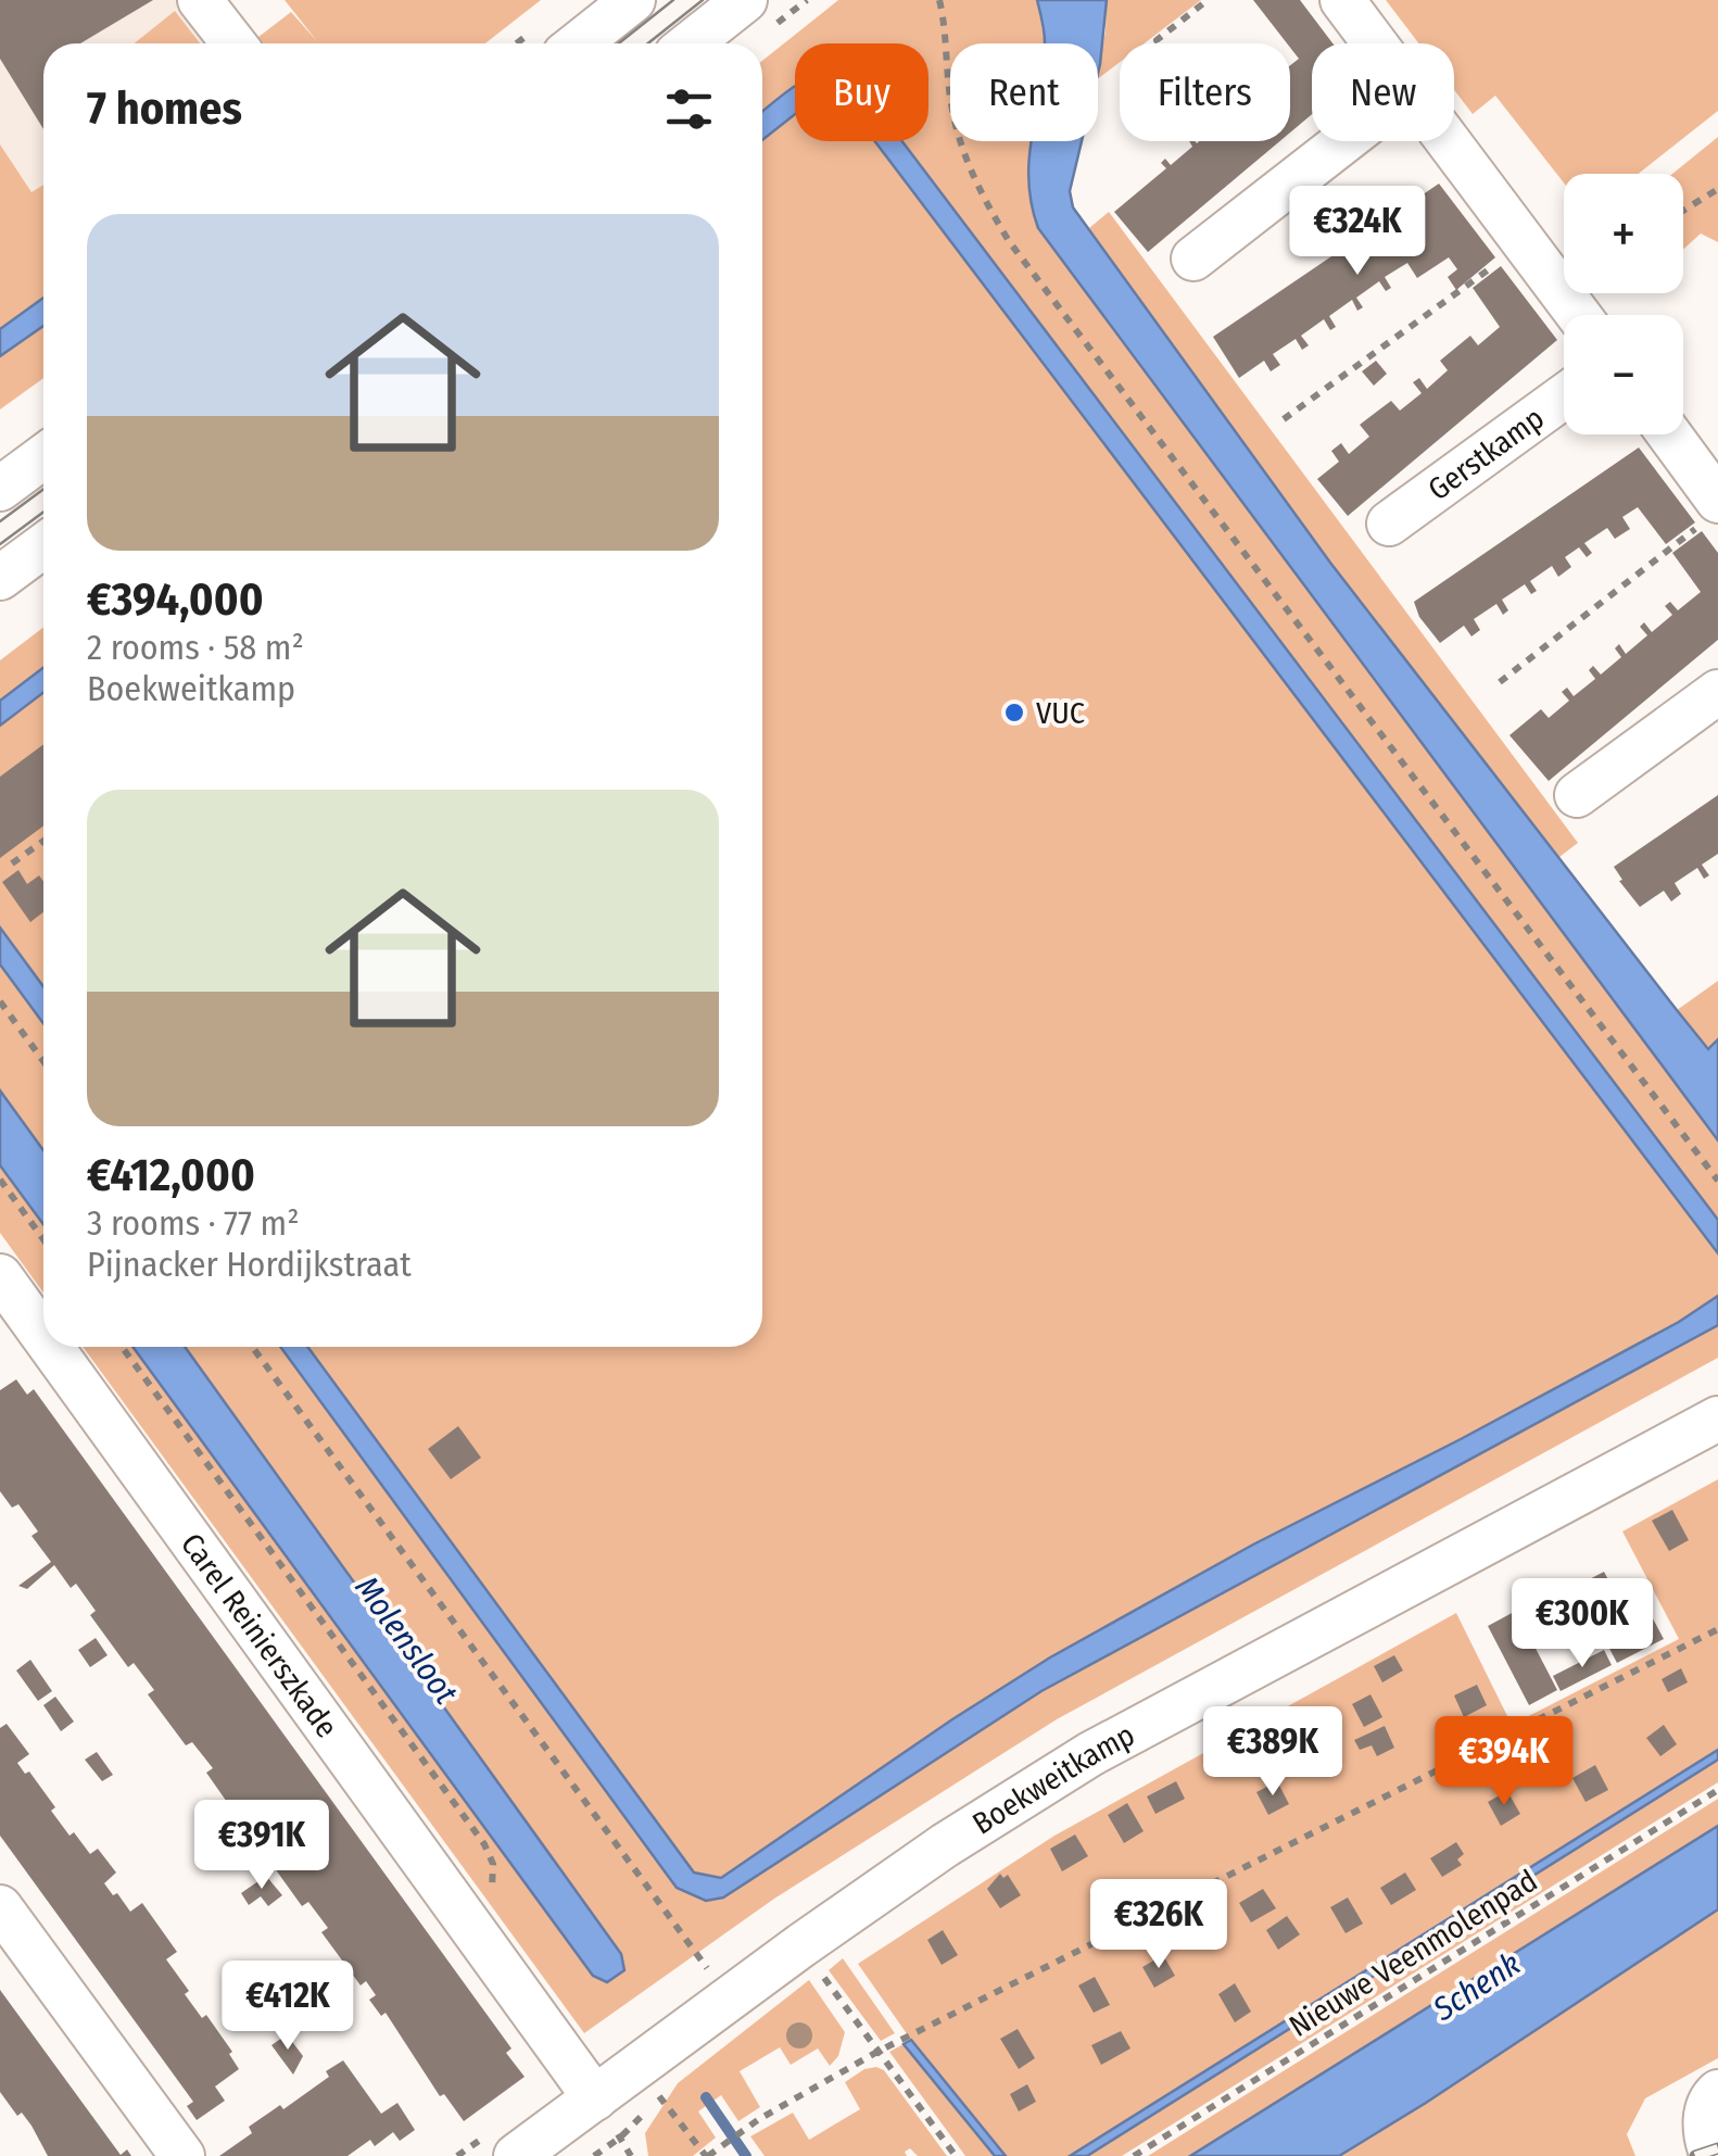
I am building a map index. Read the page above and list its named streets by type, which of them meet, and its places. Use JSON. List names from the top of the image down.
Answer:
{
  "streets": {
    "street": ["Gerstkamp", "Carel Reinierszkade", "Boekweitkamp"],
    "path": ["Nieuwe Veenmolenpad"]
  },
  "crossings": [
    ["Carel Reinierszkade", "Boekweitkamp"]
  ],
  "water": ["Molensloot", "Schenk"],
  "places": ["VUC"],
  "page": {
    "chip": [
      "Buy",
      "Rent",
      "Filters",
      "New"
    ],
    "heading": "7 homes",
    "map_buttons": ["+", "−"],
    "list": [
      {
        "name": "€394,000",
        "note": "2 rooms · 58 m² · Boekweitkamp"
      },
      {
        "name": "€412,000",
        "note": "3 rooms · 77 m² · Pijnacker Hordijkstraat"
      }
    ],
    "price": [
      "€324K",
      "€300K",
      "€389K",
      "€394K",
      "€391K",
      "€326K",
      "€412K"
    ]
  }
}
